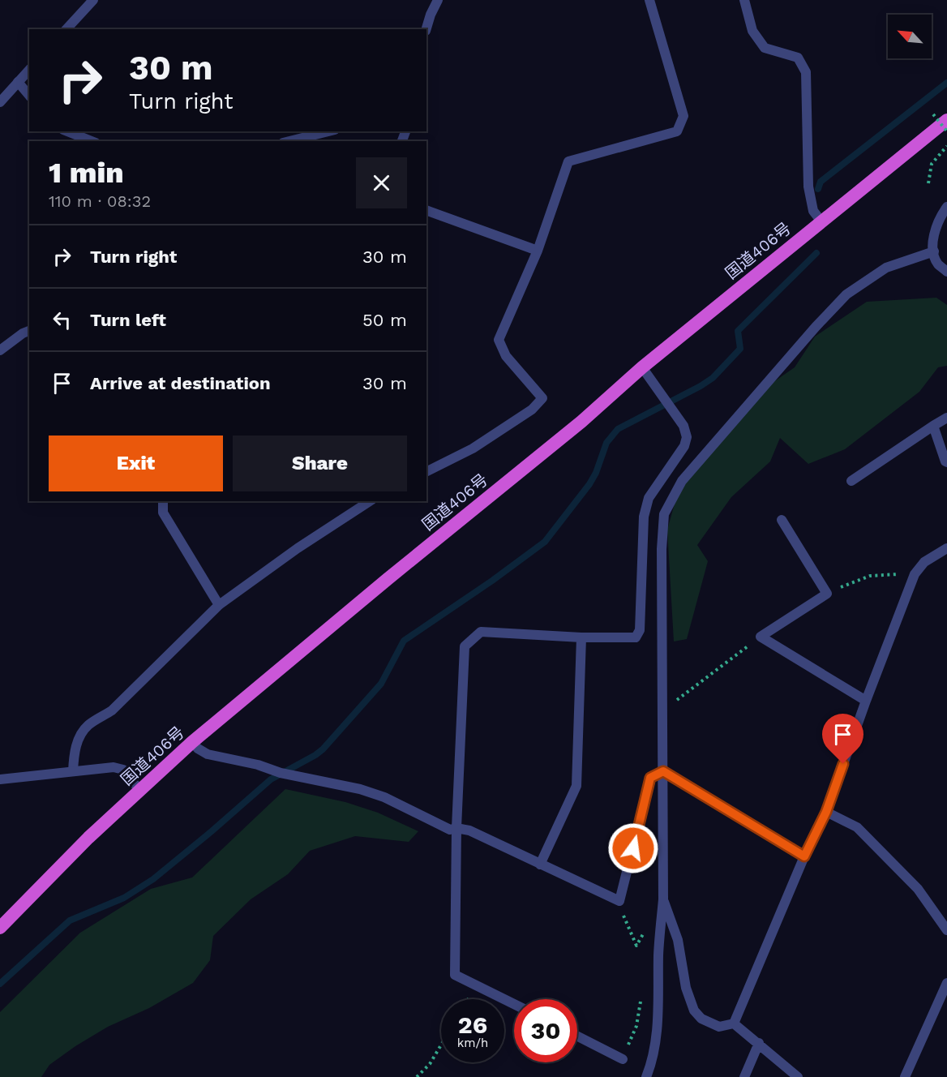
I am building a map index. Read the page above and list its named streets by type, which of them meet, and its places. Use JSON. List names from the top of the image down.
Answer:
{
  "streets": {
    "highway": ["国道406号"]
  },
  "north": "top left",
  "page": {
    "turn": ["30 m", "Turn right"],
    "heading": ["1 min", "110 m · 08:32"],
    "list": [
      {
        "name": "Turn right",
        "value": "30 m"
      },
      {
        "name": "Turn left",
        "value": "50 m"
      },
      {
        "name": "Arrive at destination",
        "value": "30 m"
      }
    ],
    "buttons": ["Exit", "Share"],
    "speed": "26 km/h",
    "limit": "30"
  }
}
